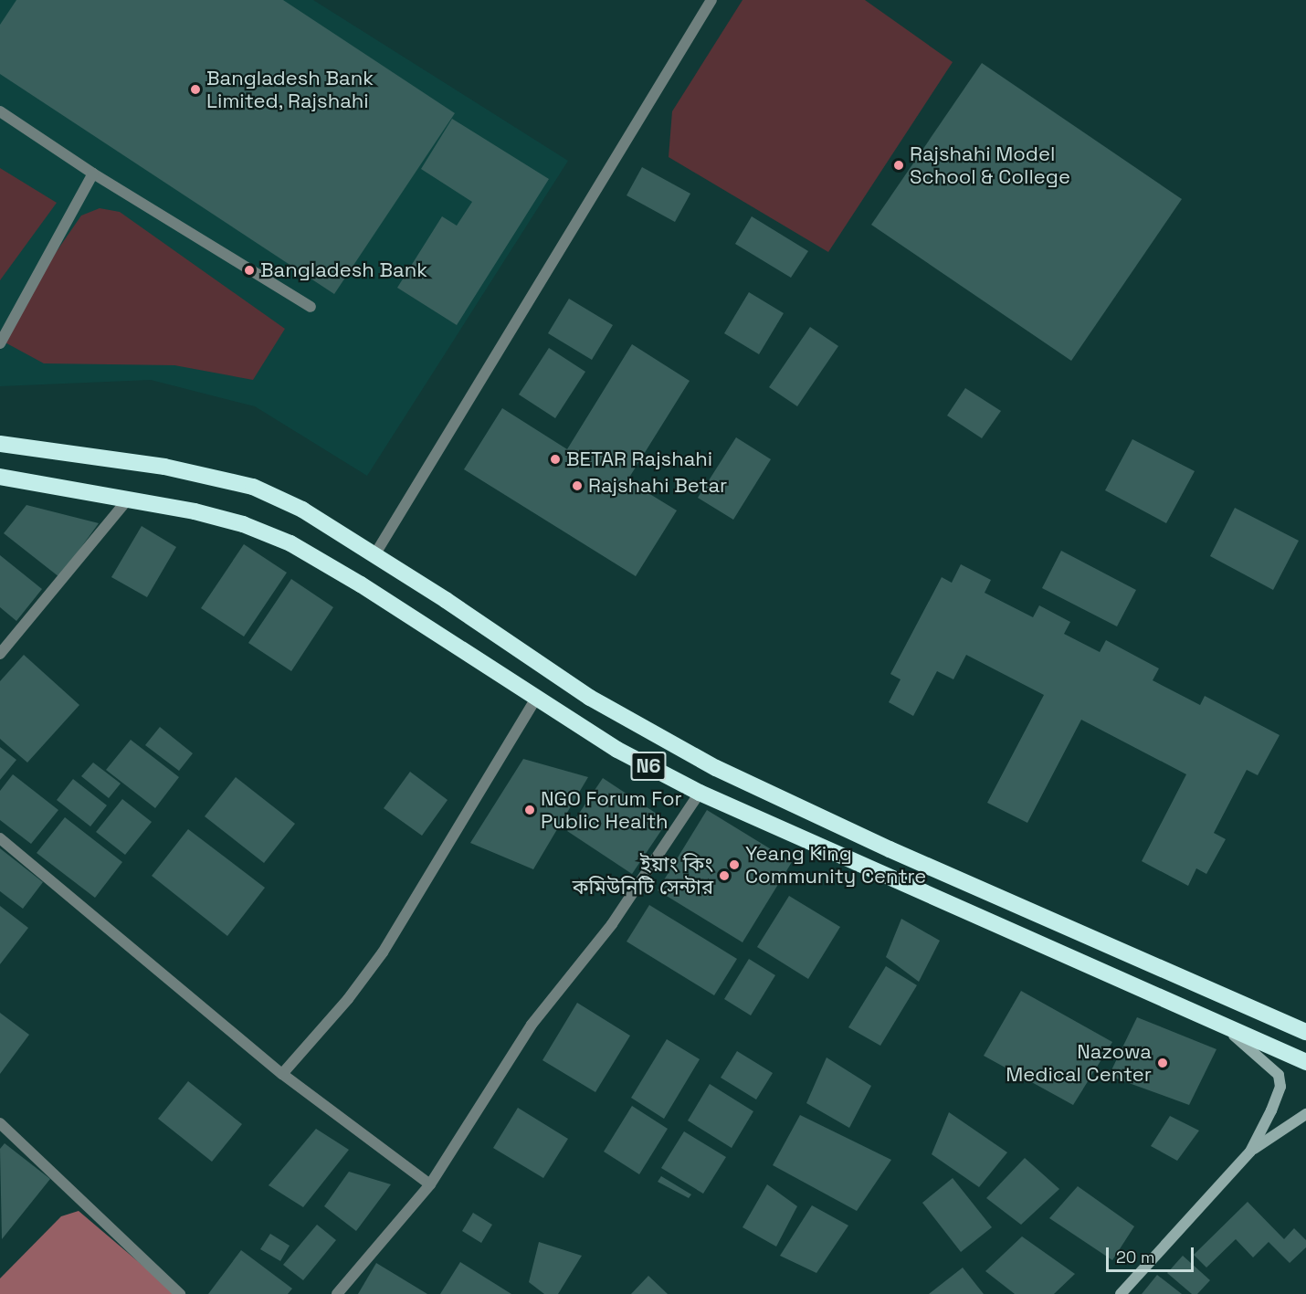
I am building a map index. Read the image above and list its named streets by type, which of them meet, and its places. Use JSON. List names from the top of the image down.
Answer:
{
  "streets": {
    "highway": ["N6"]
  },
  "places": [
    "Bangladesh Bank Limited, Rajshahi",
    "Rajshahi Model School & College",
    "Bangladesh Bank",
    "BETAR Rajshahi",
    "Rajshahi Betar",
    "NGO Forum For Public Health",
    "Yeang King Community Centre",
    "ইয়াং কিং কমিউনিটি সেন্টার",
    "Nazowa Medical Center"
  ],
  "scale_bar": "20 m"
}
